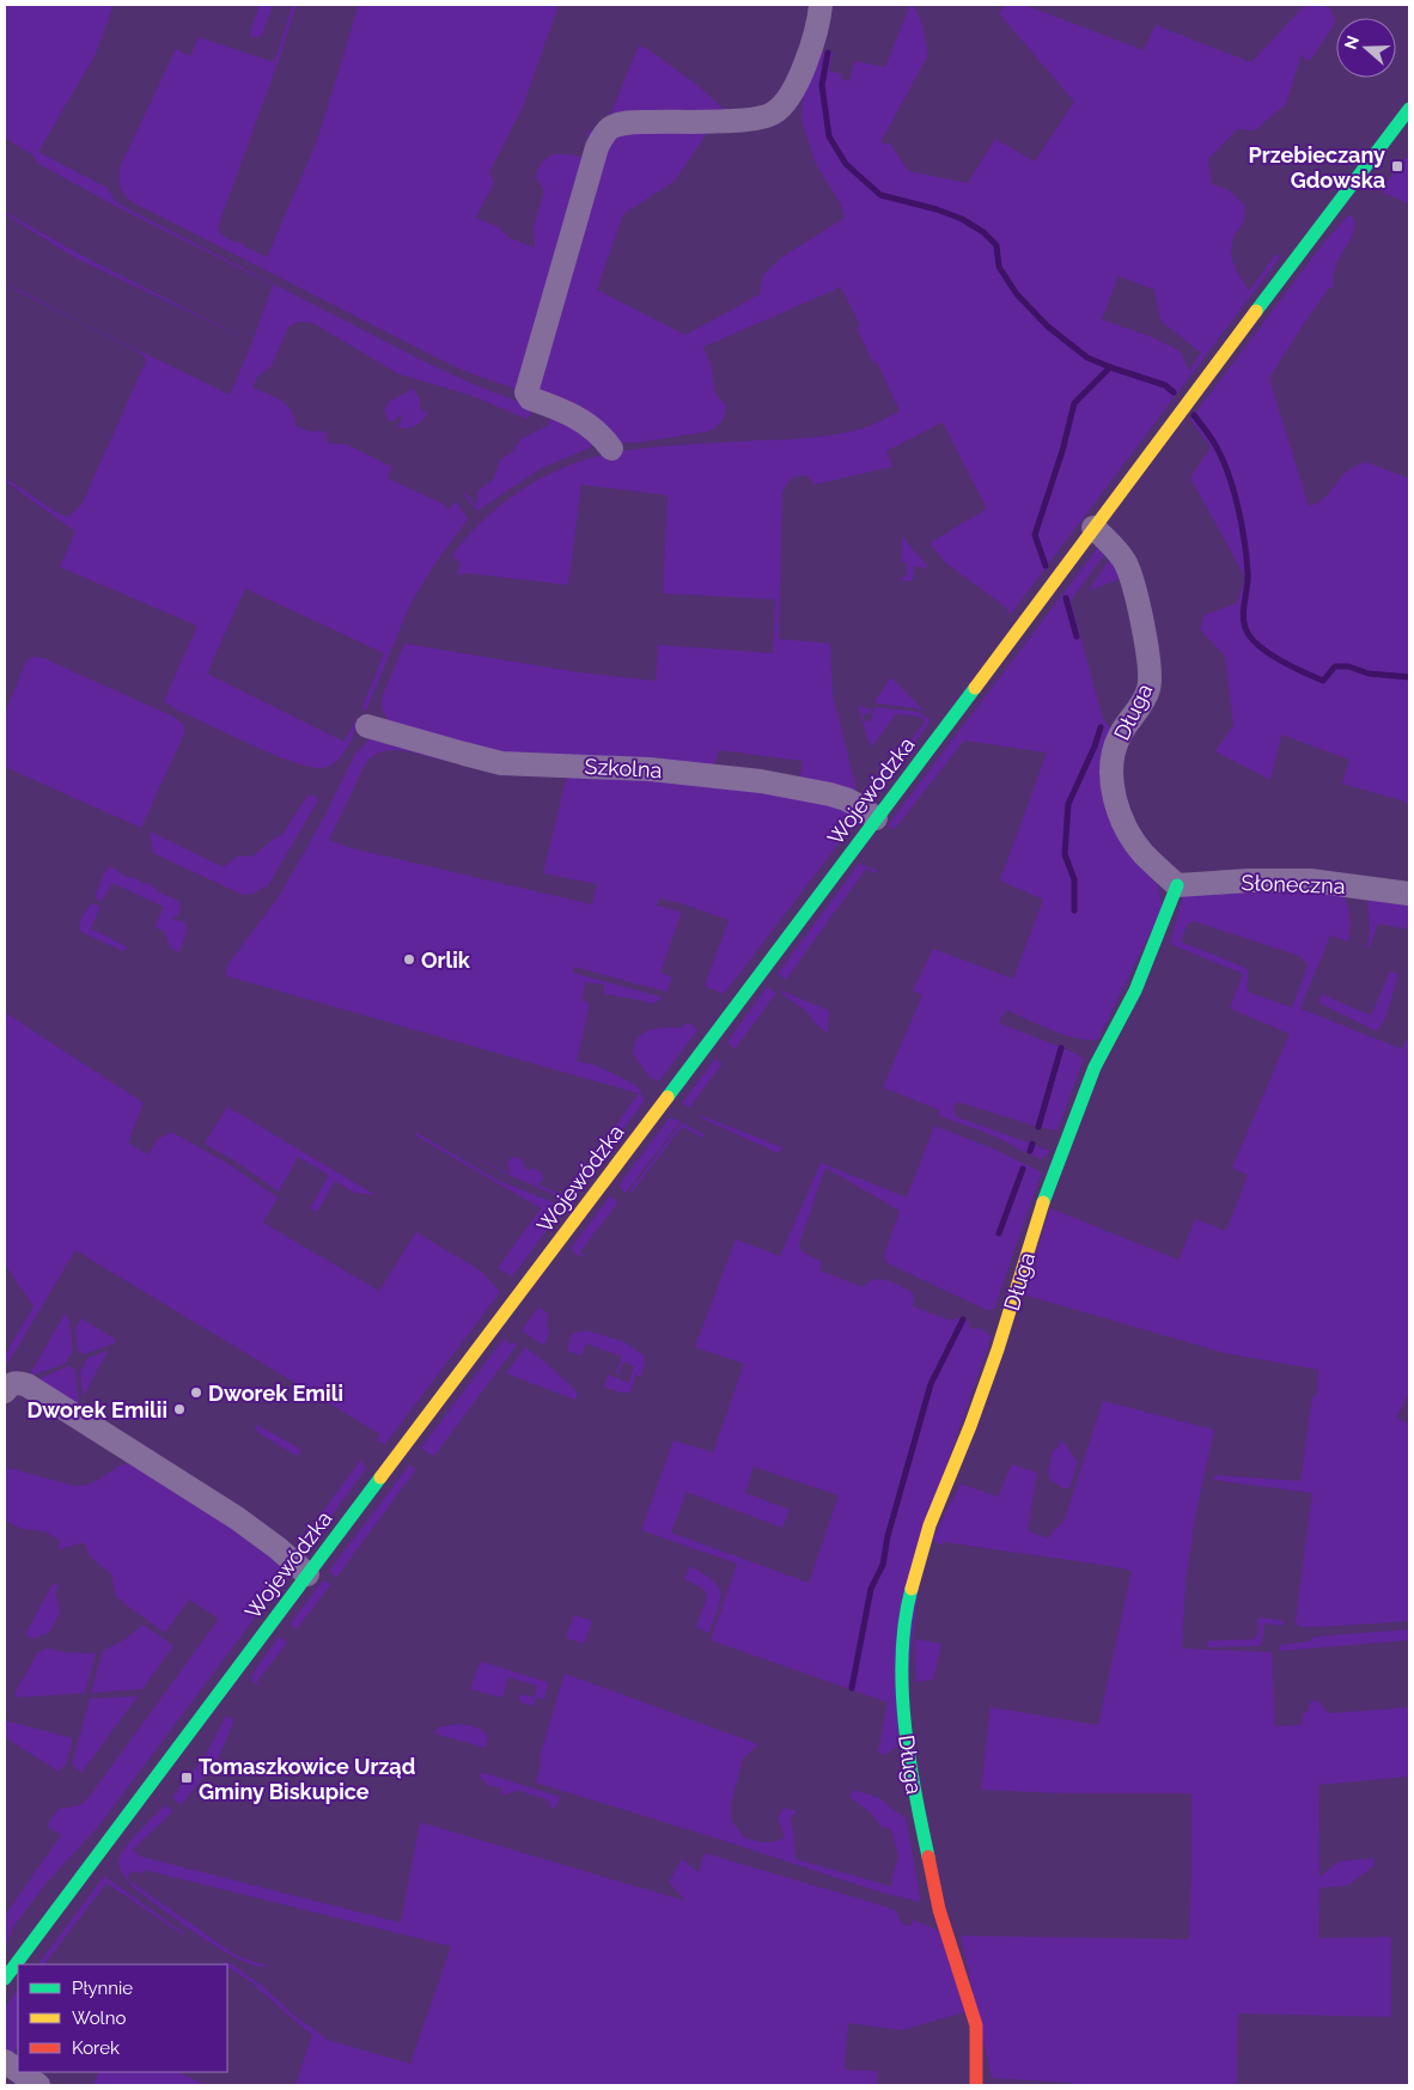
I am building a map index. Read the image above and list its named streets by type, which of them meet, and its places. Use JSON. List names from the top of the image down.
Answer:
{
  "streets": {
    "main road": ["Długa", "Wojewódzka"],
    "street": ["Szkolna", "Słoneczna"]
  },
  "crossings": [
    ["Długa", "Wojewódzka"],
    ["Długa", "Słoneczna"],
    ["Szkolna", "Wojewódzka"]
  ],
  "places": {
    "transit": ["Przebieczany Gdowska", "Tomaszkowice Urząd Gminy Biskupice"],
    "other": ["Orlik", "Dworek Emili", "Dworek Emilii"]
  },
  "legend": ["Płynnie", "Wolno", "Korek"],
  "north": "left"
}
